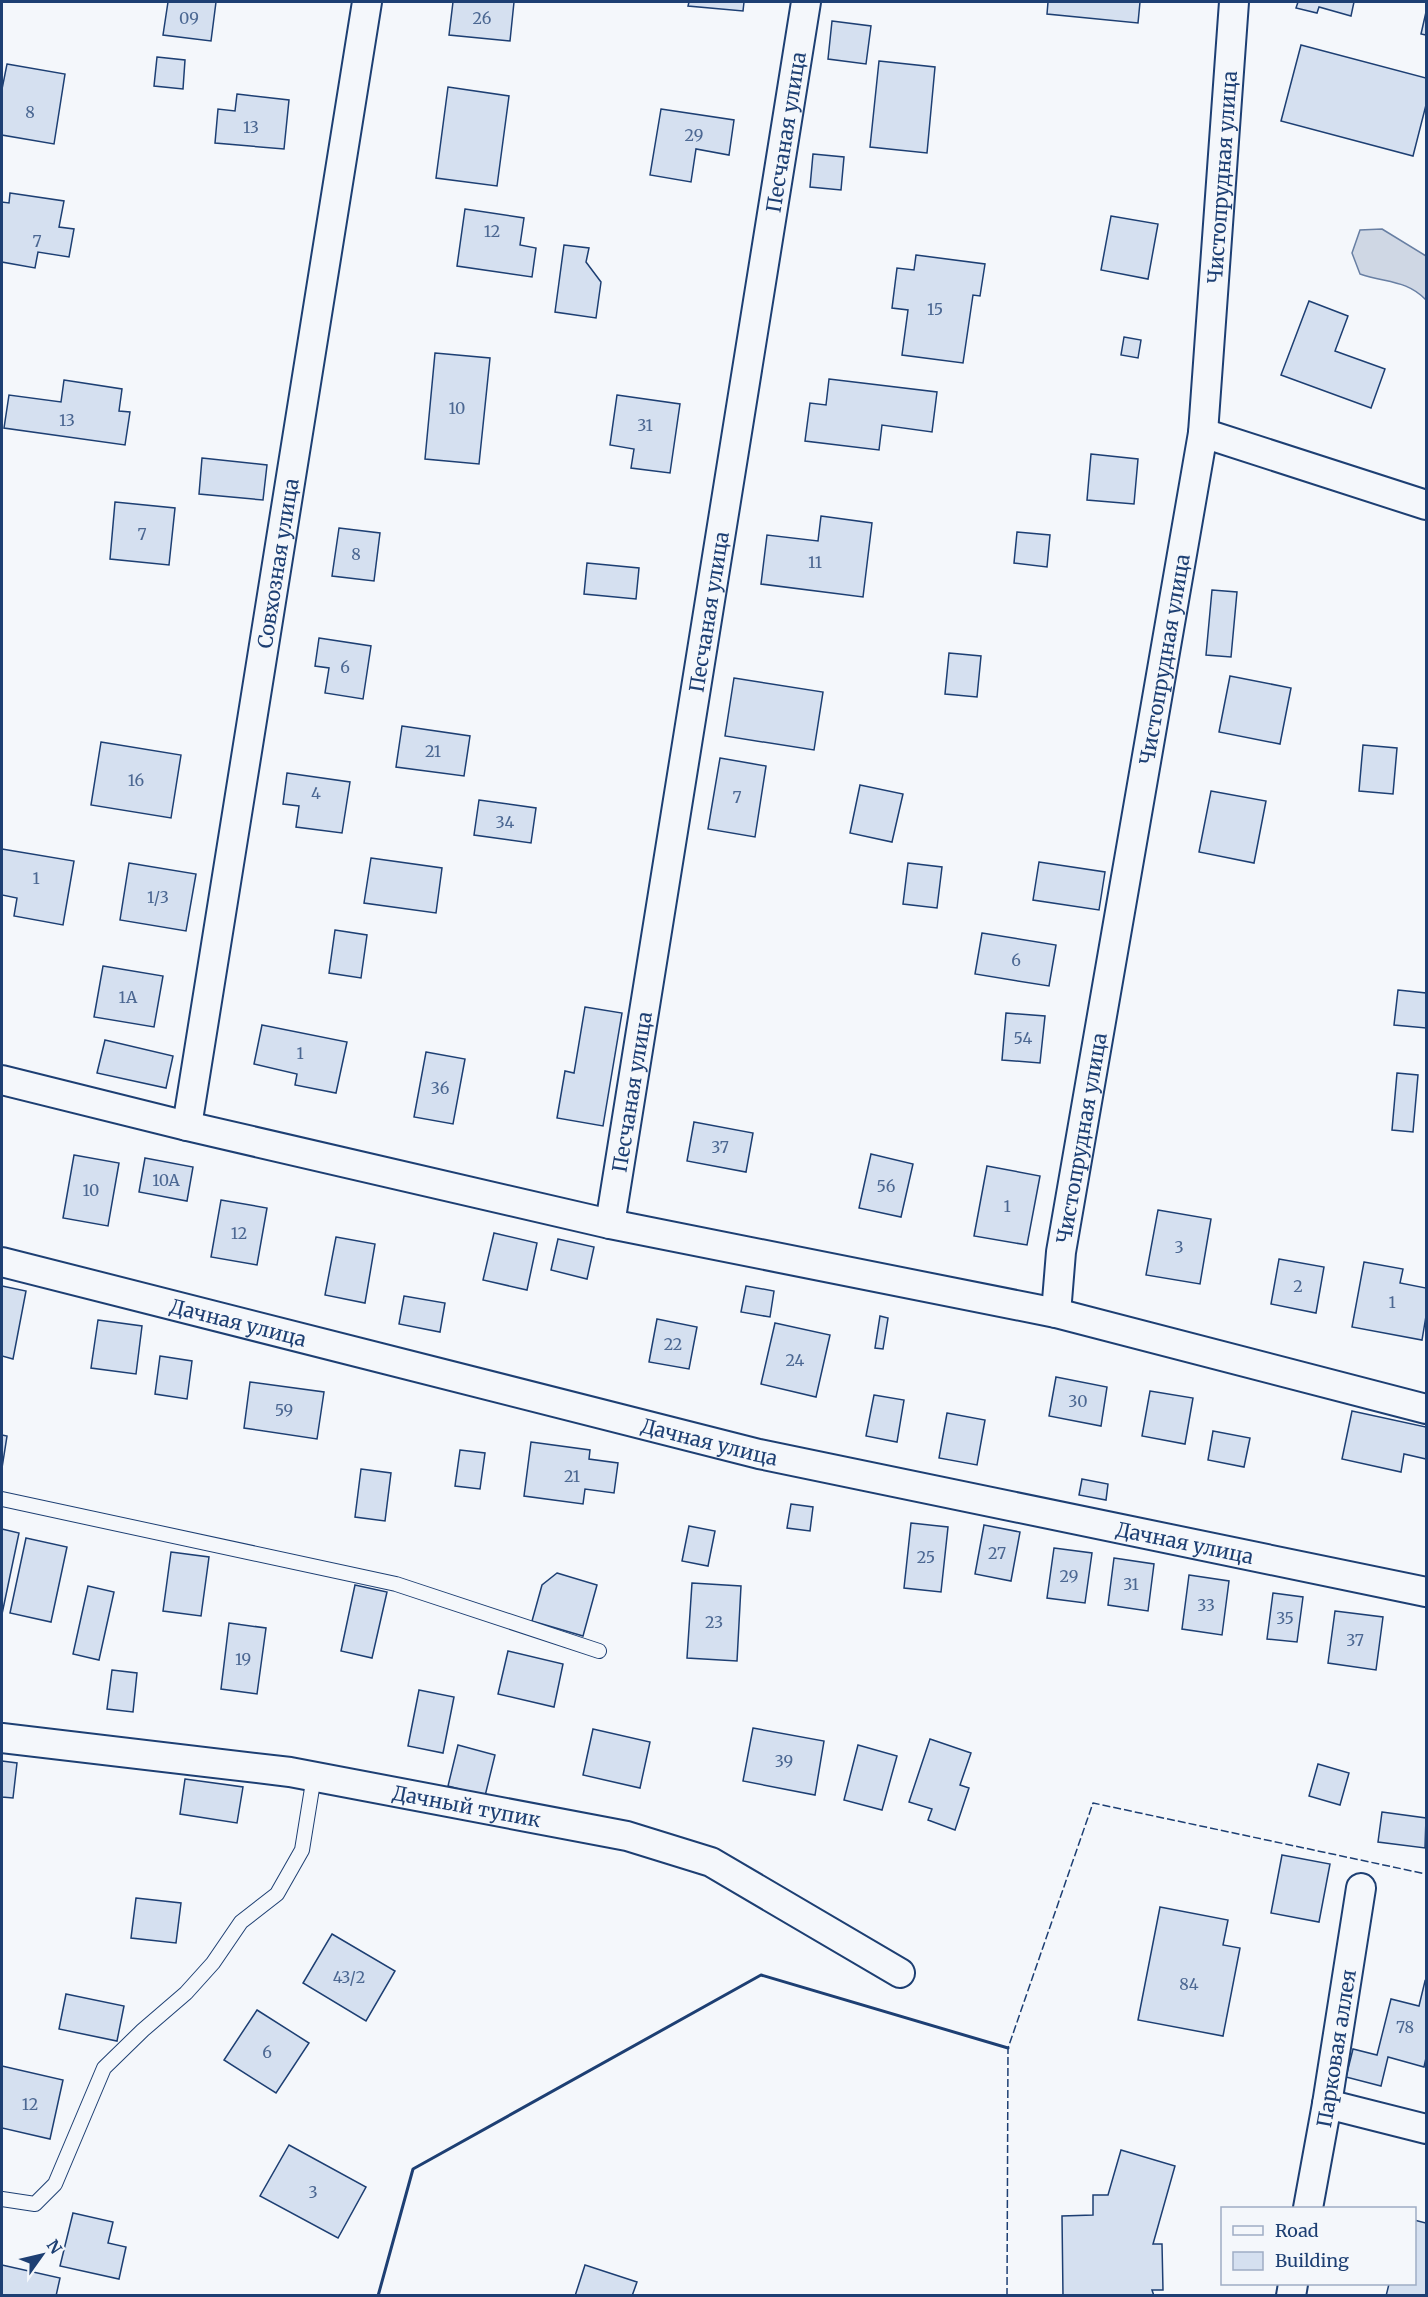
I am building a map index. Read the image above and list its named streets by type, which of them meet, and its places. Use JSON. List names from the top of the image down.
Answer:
{
  "streets": {
    "street": [
      "Песчаная улица",
      "Чистопрудная улица",
      "Совхозная улица",
      "Дачная улица",
      "Дачный тупик",
      "Парковая аллея"
    ]
  },
  "house_numbers": [
    "09",
    "26",
    "8",
    "13",
    "29",
    "12",
    "7",
    "15",
    "10",
    "13",
    "31",
    "7",
    "8",
    "11",
    "6",
    "21",
    "16",
    "4",
    "7",
    "34",
    "1",
    "1/3",
    "6",
    "1А",
    "54",
    "1",
    "36",
    "37",
    "10А",
    "56",
    "10",
    "1",
    "12",
    "3",
    "2",
    "1",
    "22",
    "24",
    "30",
    "59",
    "21",
    "27",
    "25",
    "29",
    "31",
    "33",
    "35",
    "23",
    "37",
    "19",
    "39",
    "43/2",
    "84",
    "78",
    "6",
    "12",
    "3"
  ],
  "legend": ["Road", "Building"],
  "north": "top right"
}
